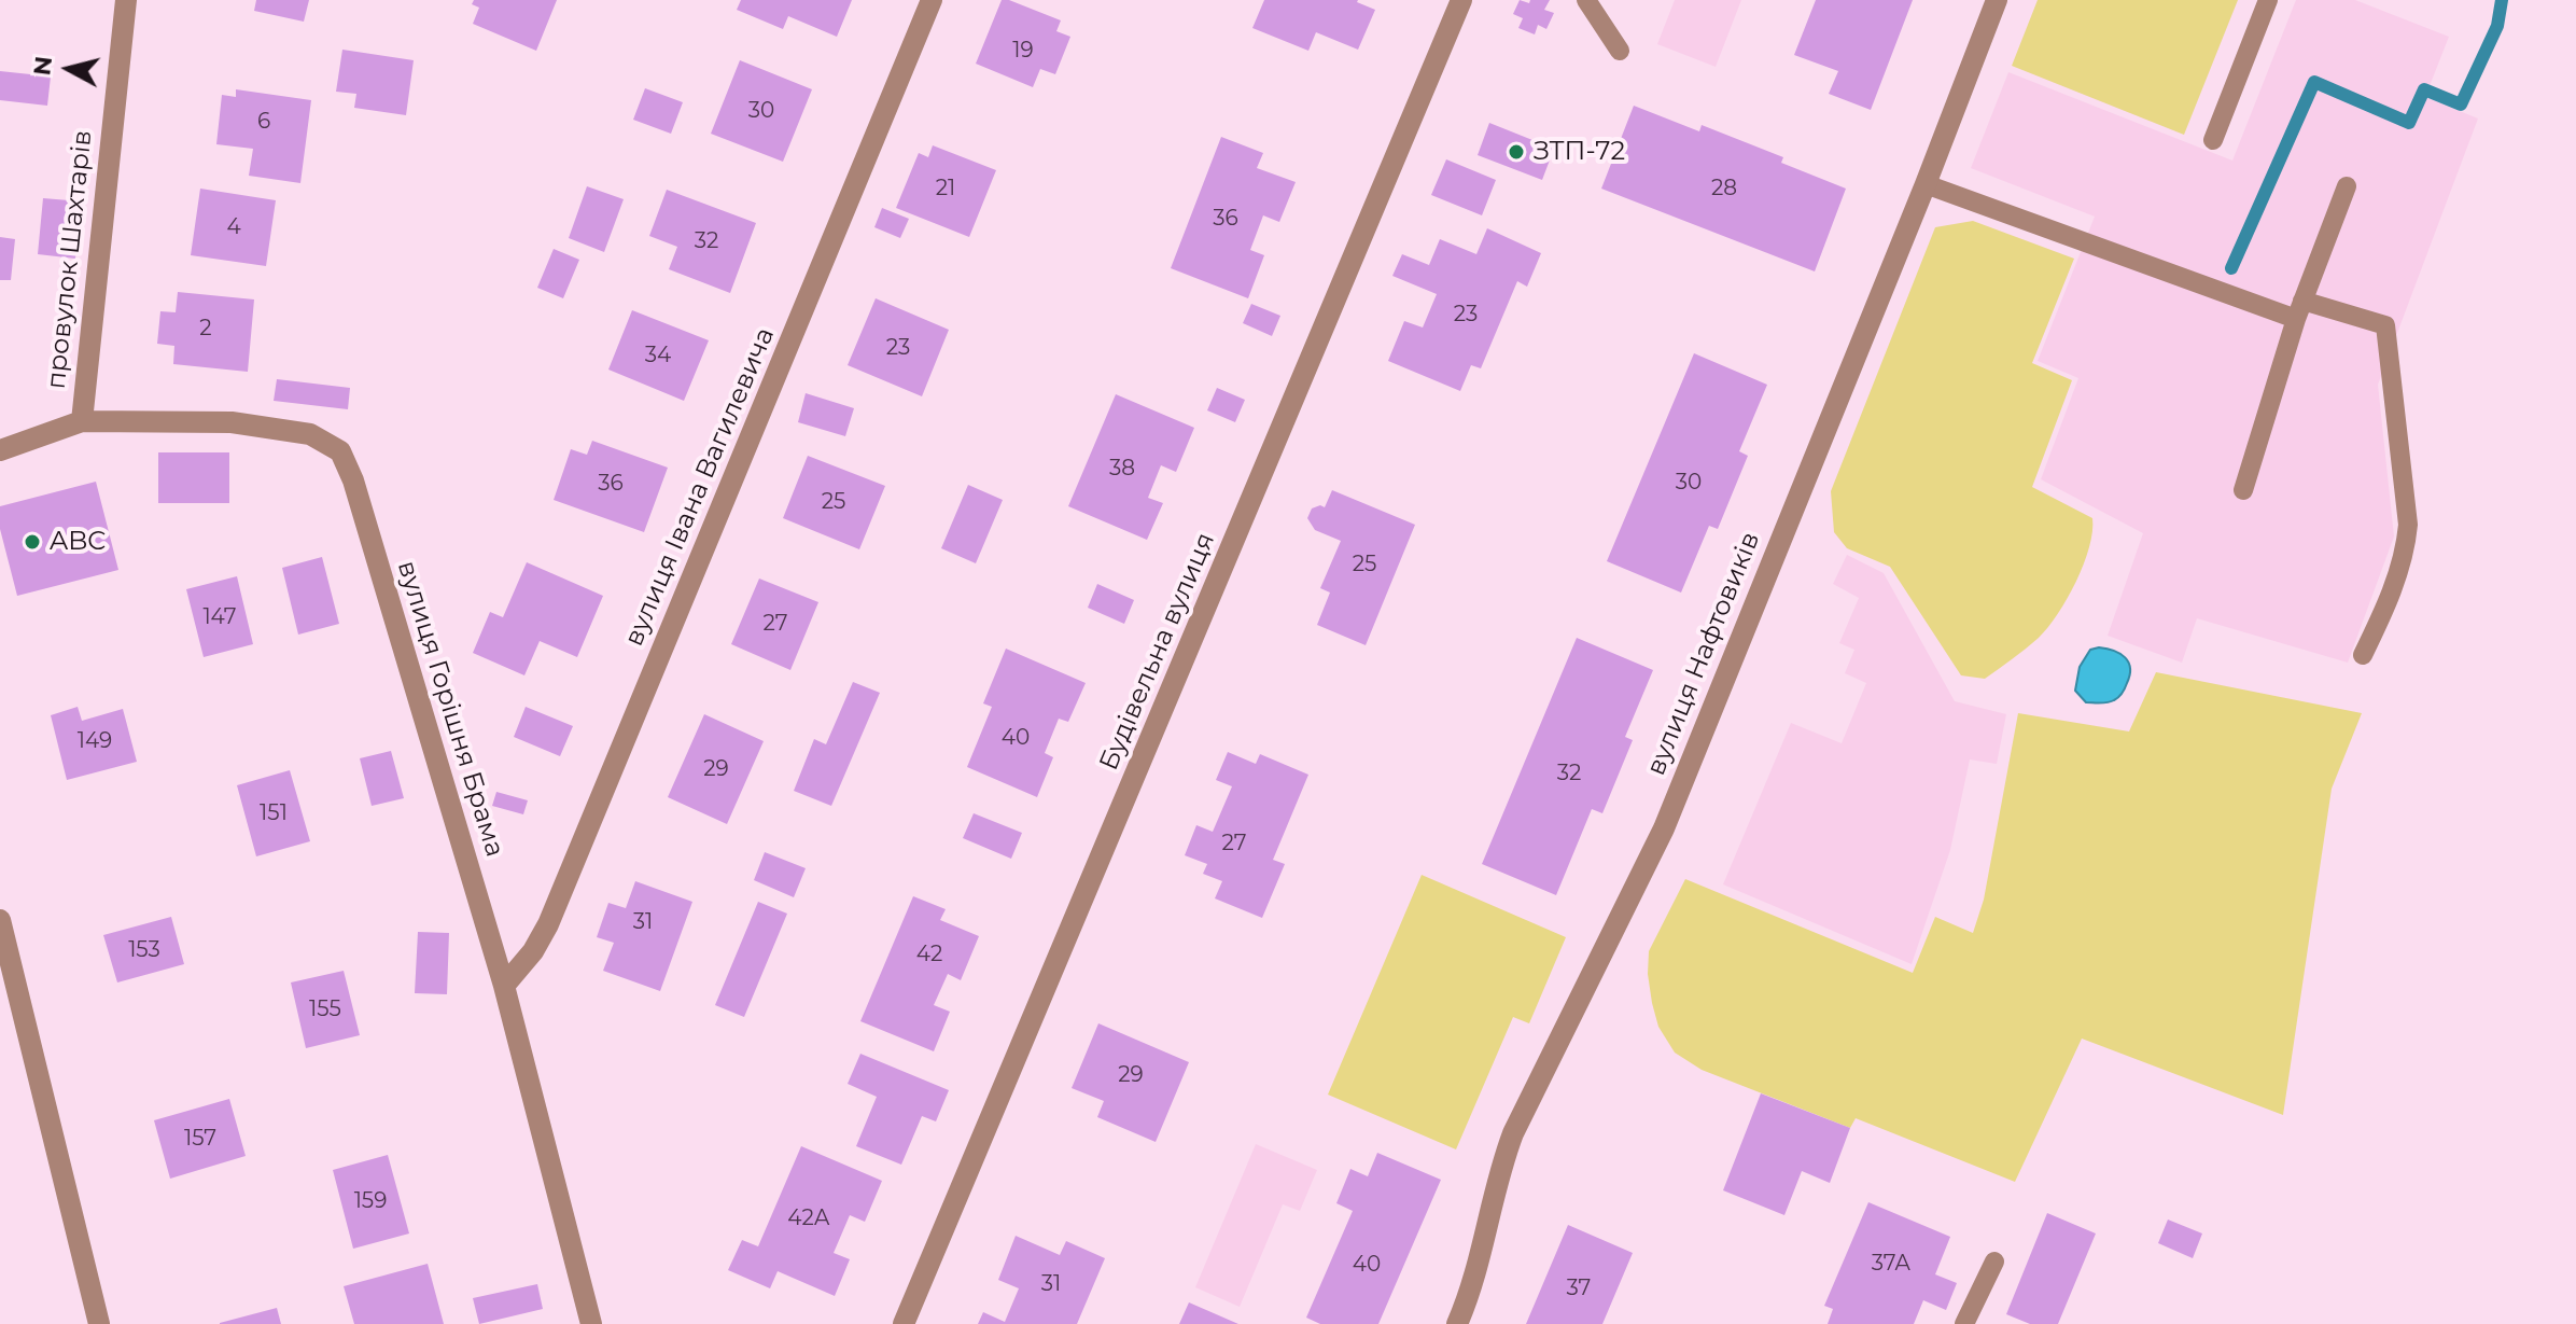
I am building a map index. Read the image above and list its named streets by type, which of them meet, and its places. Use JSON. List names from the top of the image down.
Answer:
{
  "streets": {
    "street": [
      "провулок Шахтарів",
      "вулиця Івана Вагилевича",
      "Будівельна вулиця",
      "вулиця Нафтовиків",
      "вулиця Горішня Брама"
    ]
  },
  "crossings": [
    ["провулок Шахтарів", "вулиця Горішня Брама"],
    ["вулиця Івана Вагилевича", "вулиця Горішня Брама"]
  ],
  "places": ["ЗТП-72", "ABC"],
  "house_numbers": [
    "19",
    "30",
    "6",
    "21",
    "28",
    "36",
    "4",
    "32",
    "23",
    "2",
    "23",
    "34",
    "38",
    "30",
    "36",
    "25",
    "25",
    "147",
    "27",
    "40",
    "149",
    "29",
    "32",
    "151",
    "27",
    "31",
    "153",
    "42",
    "155",
    "29",
    "157",
    "159",
    "42А",
    "37А",
    "40",
    "31",
    "37"
  ],
  "north": "left"
}
